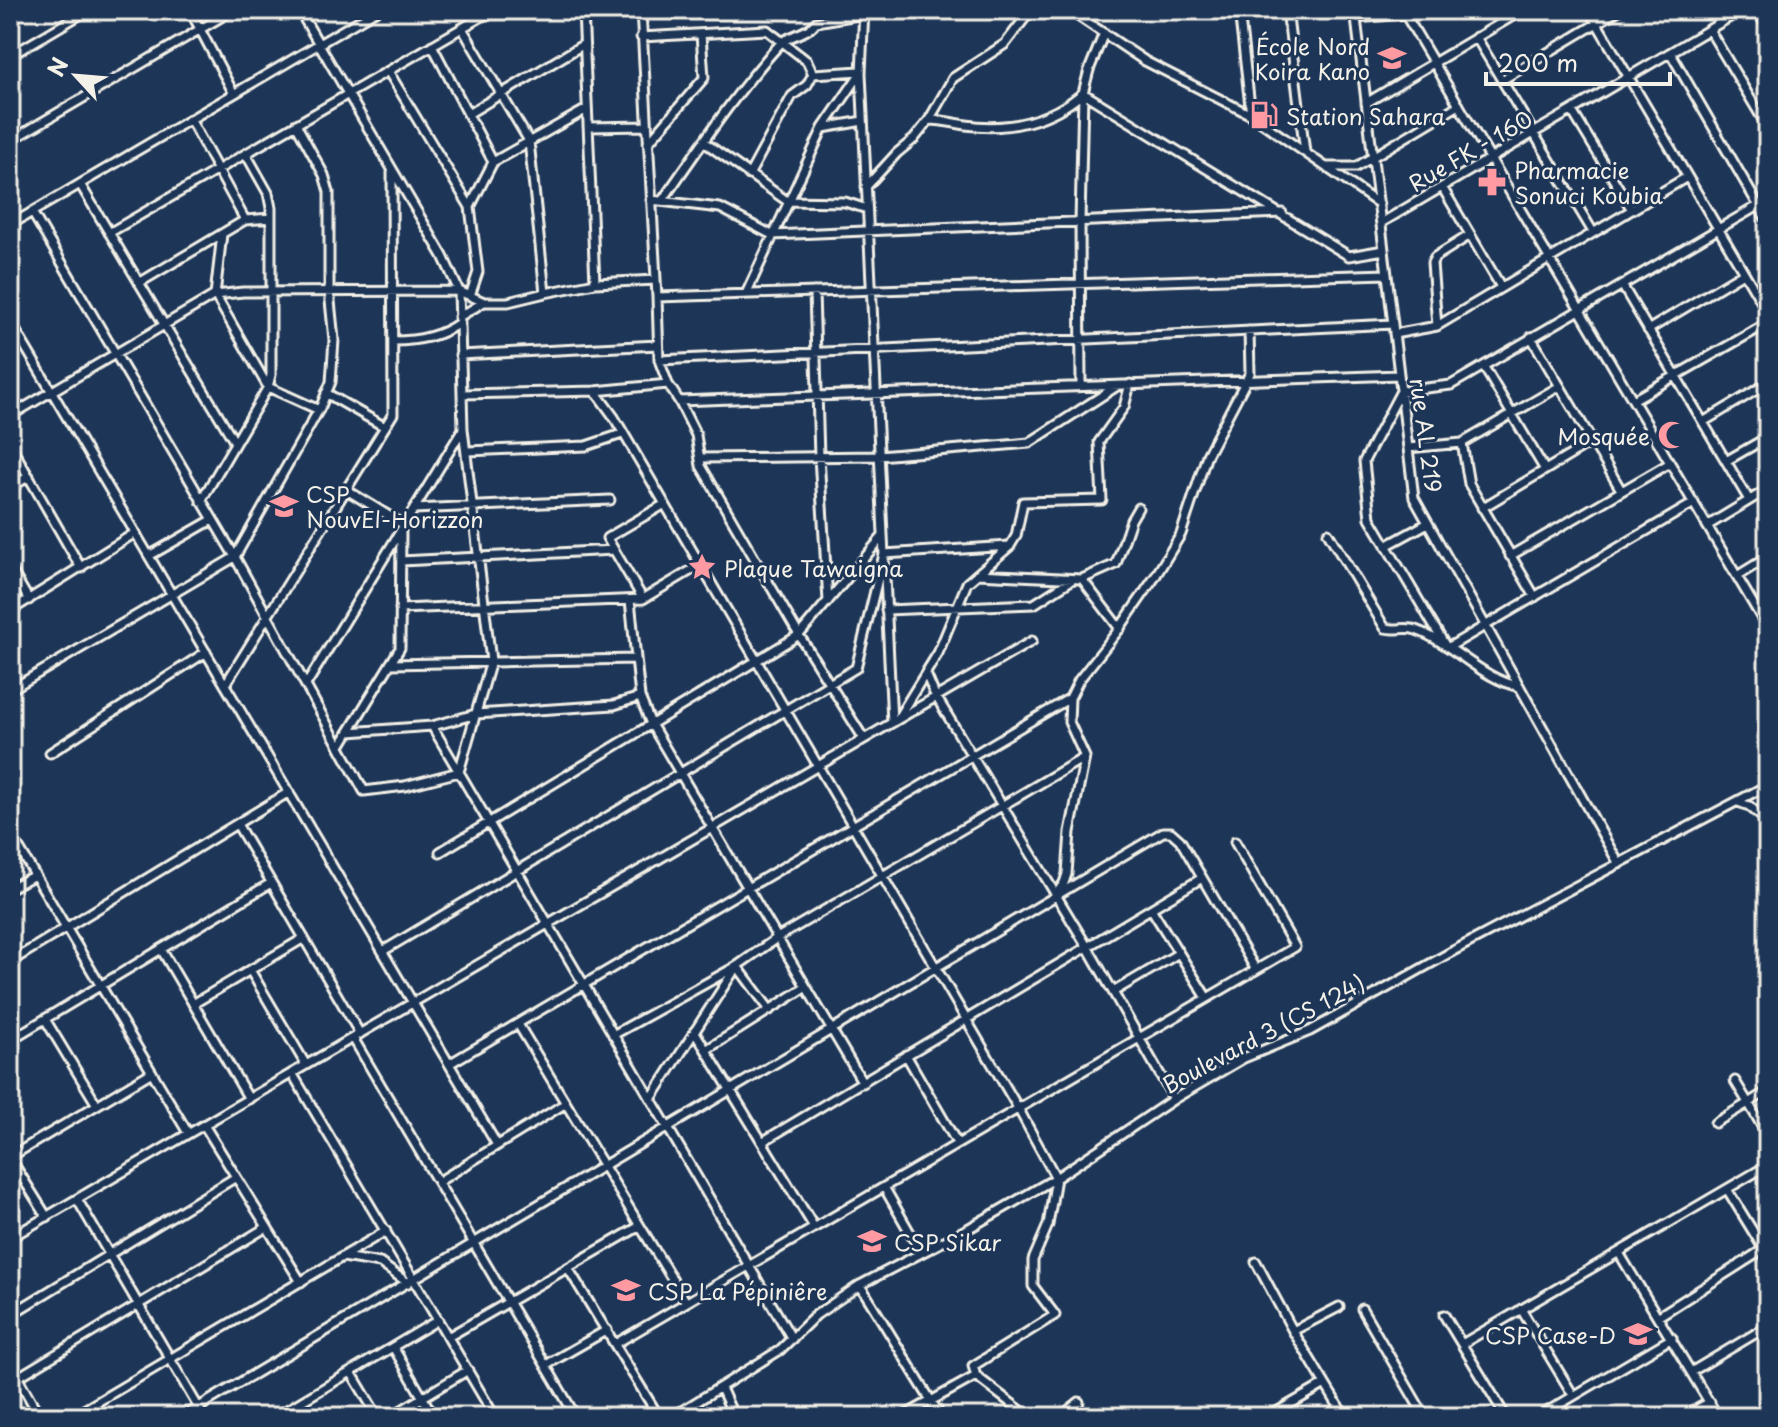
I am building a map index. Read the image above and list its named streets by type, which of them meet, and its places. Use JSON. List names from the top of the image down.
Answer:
{
  "streets": {
    "street": ["Rue FK - 160", "rue AL 219", "Boulevard 3 (CS 124)"]
  },
  "crossings": [
    ["Rue FK - 160", "rue AL 219"],
    ["rue AL 219", "Boulevard 3 (CS 124)"]
  ],
  "places": {
    "school or university": [
      "École Nord Koira Kano",
      "CSP NouvEl-Horizzon",
      "CSP Sikar",
      "CSP La Pépiniêre",
      "CSP Case-D"
    ],
    "fuel station": ["Station Sahara"],
    "pharmacy": ["Pharmacie Sonuci Koubia"],
    "mosque": ["Mosquée"],
    "place": ["Plaque Tawaigna"]
  },
  "scale_bar": "200 m",
  "north": "top left"
}
